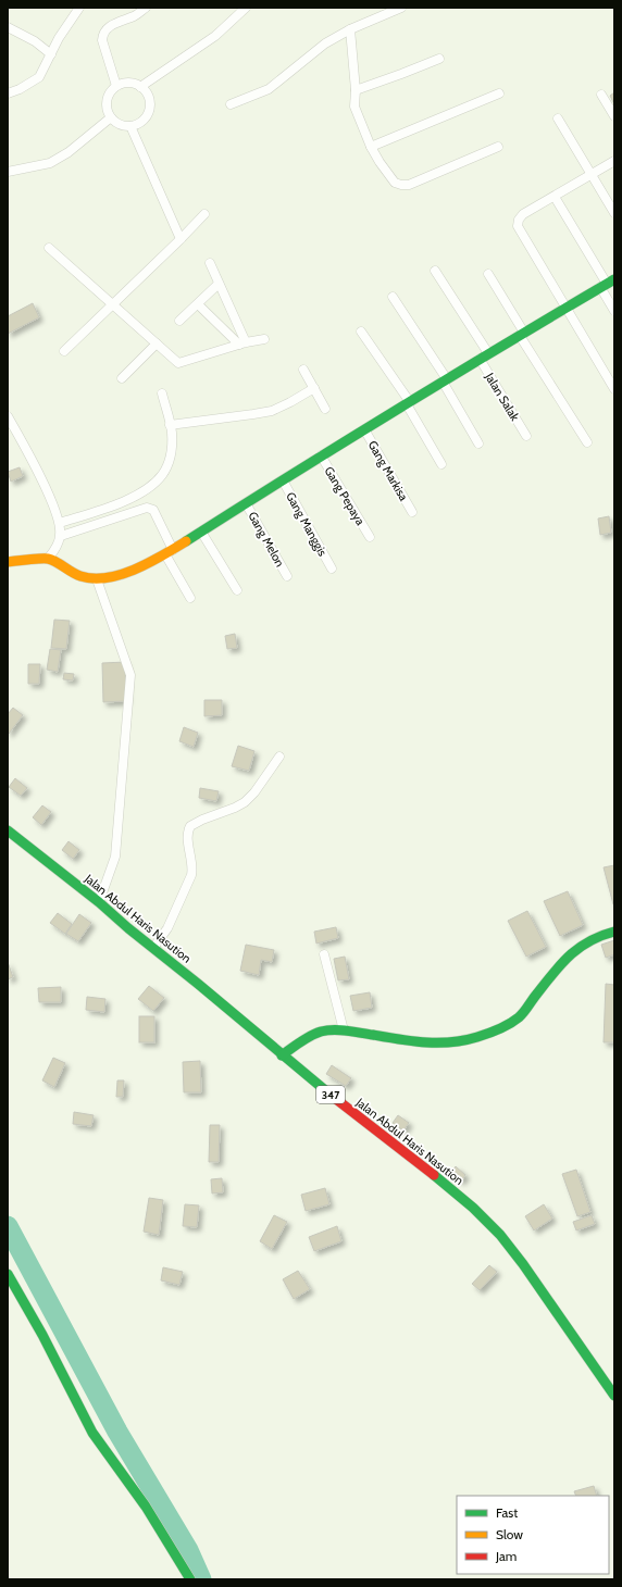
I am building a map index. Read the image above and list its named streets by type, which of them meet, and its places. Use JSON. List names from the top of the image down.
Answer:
{
  "streets": {
    "street": [
      "Jalan Salak",
      "Gang Markisa",
      "Gang Pepaya",
      "Gang Manggis",
      "Gang Melon",
      "Jalan Abdul Haris Nasution",
      "347"
    ]
  },
  "legend": ["Fast", "Slow", "Jam"]
}
